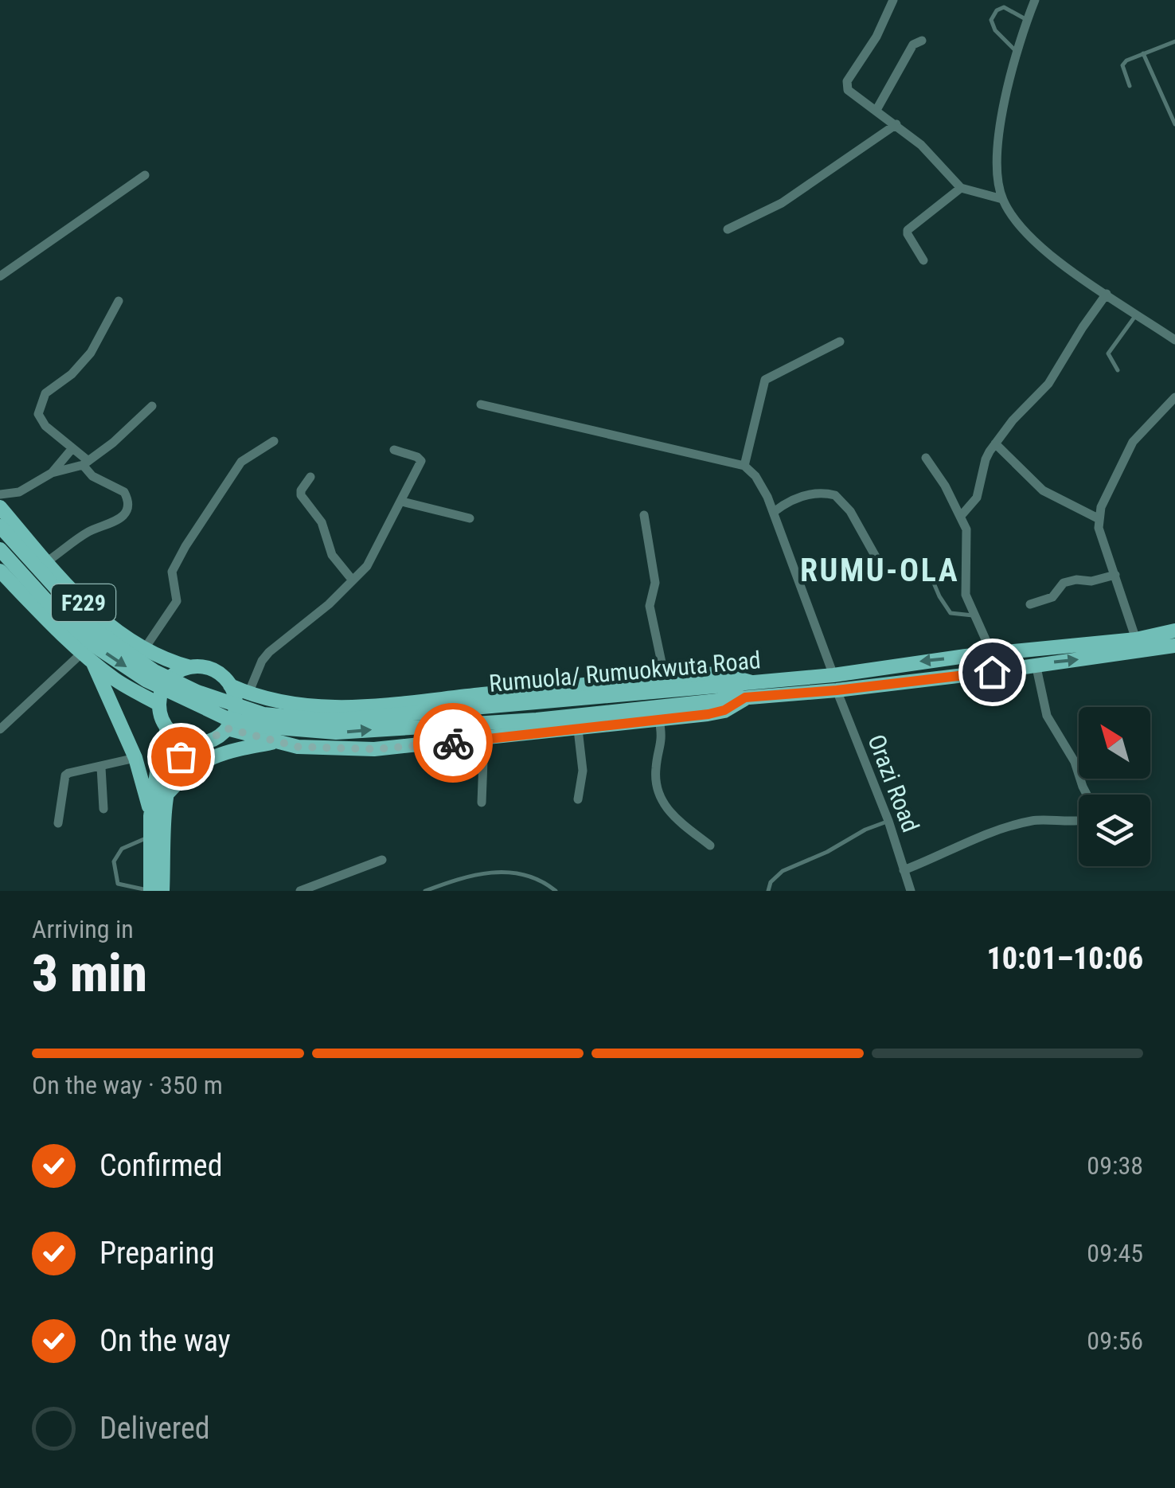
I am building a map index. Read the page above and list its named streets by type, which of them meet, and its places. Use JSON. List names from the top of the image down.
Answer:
{
  "streets": {
    "main road": ["F229", "Rumuola/ Rumuokwuta Road"],
    "street": ["Orazi Road"]
  },
  "crossings": [
    ["Rumuola/ Rumuokwuta Road", "Orazi Road"]
  ],
  "districts": ["RUMU-OLA"],
  "north": "top left",
  "page": {
    "heading": ["3 min", "Arriving in", "10:01–10:06"],
    "bar": "On the way · 350 m",
    "list": [
      ["Confirmed", "09:38"],
      ["Preparing", "09:45"],
      ["On the way", "09:56"],
      "Delivered"
    ]
  }
}
